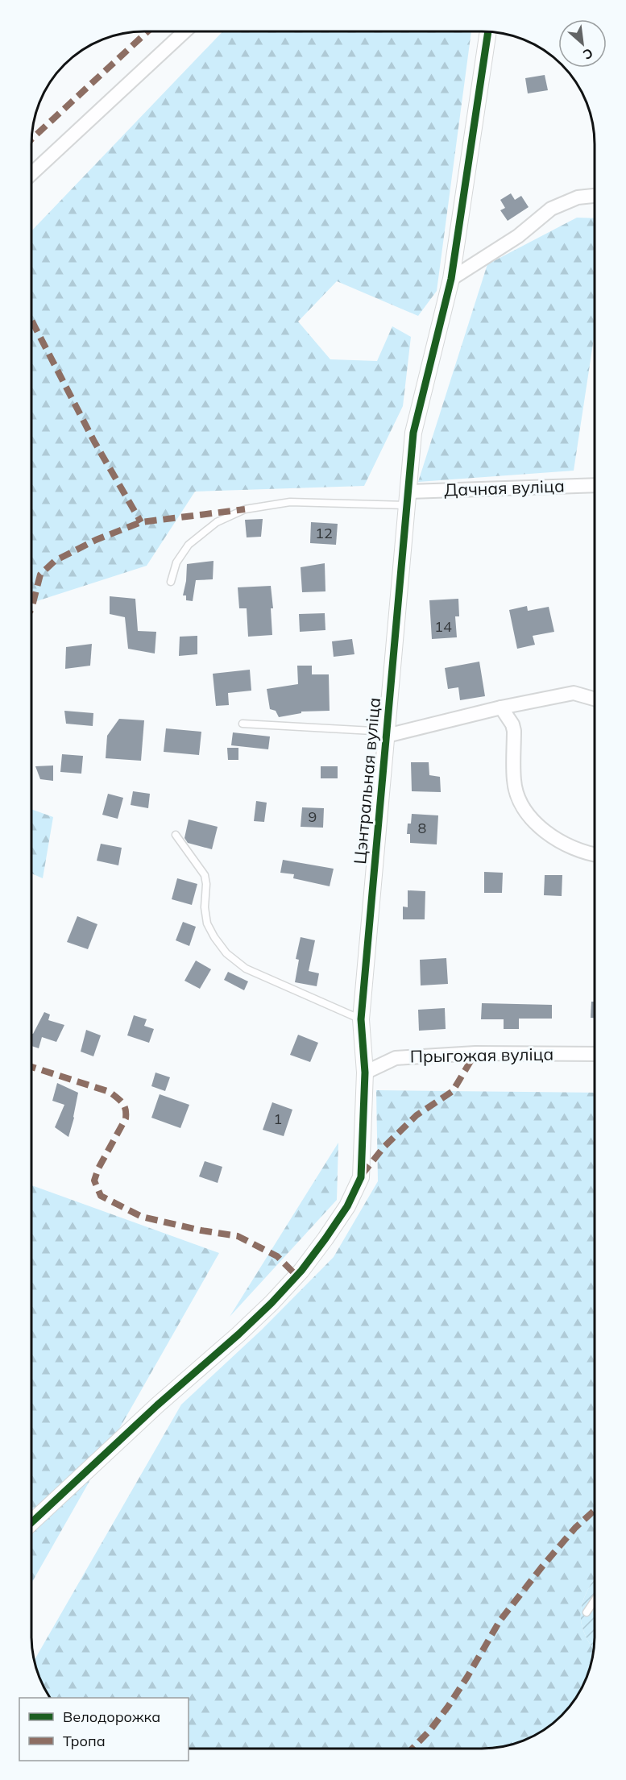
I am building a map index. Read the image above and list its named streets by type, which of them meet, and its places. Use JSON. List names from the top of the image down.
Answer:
{
  "streets": {
    "street": ["Дачная вуліца", "Цэнтральная вуліца", "Прыгожая вуліца"]
  },
  "crossings": [
    ["Дачная вуліца", "Цэнтральная вуліца"],
    ["Цэнтральная вуліца", "Прыгожая вуліца"]
  ],
  "house_numbers": [
    "12",
    "14",
    "9",
    "8",
    "1"
  ],
  "legend": ["Велодорожка", "Тропа"],
  "north": "bottom right"
}
